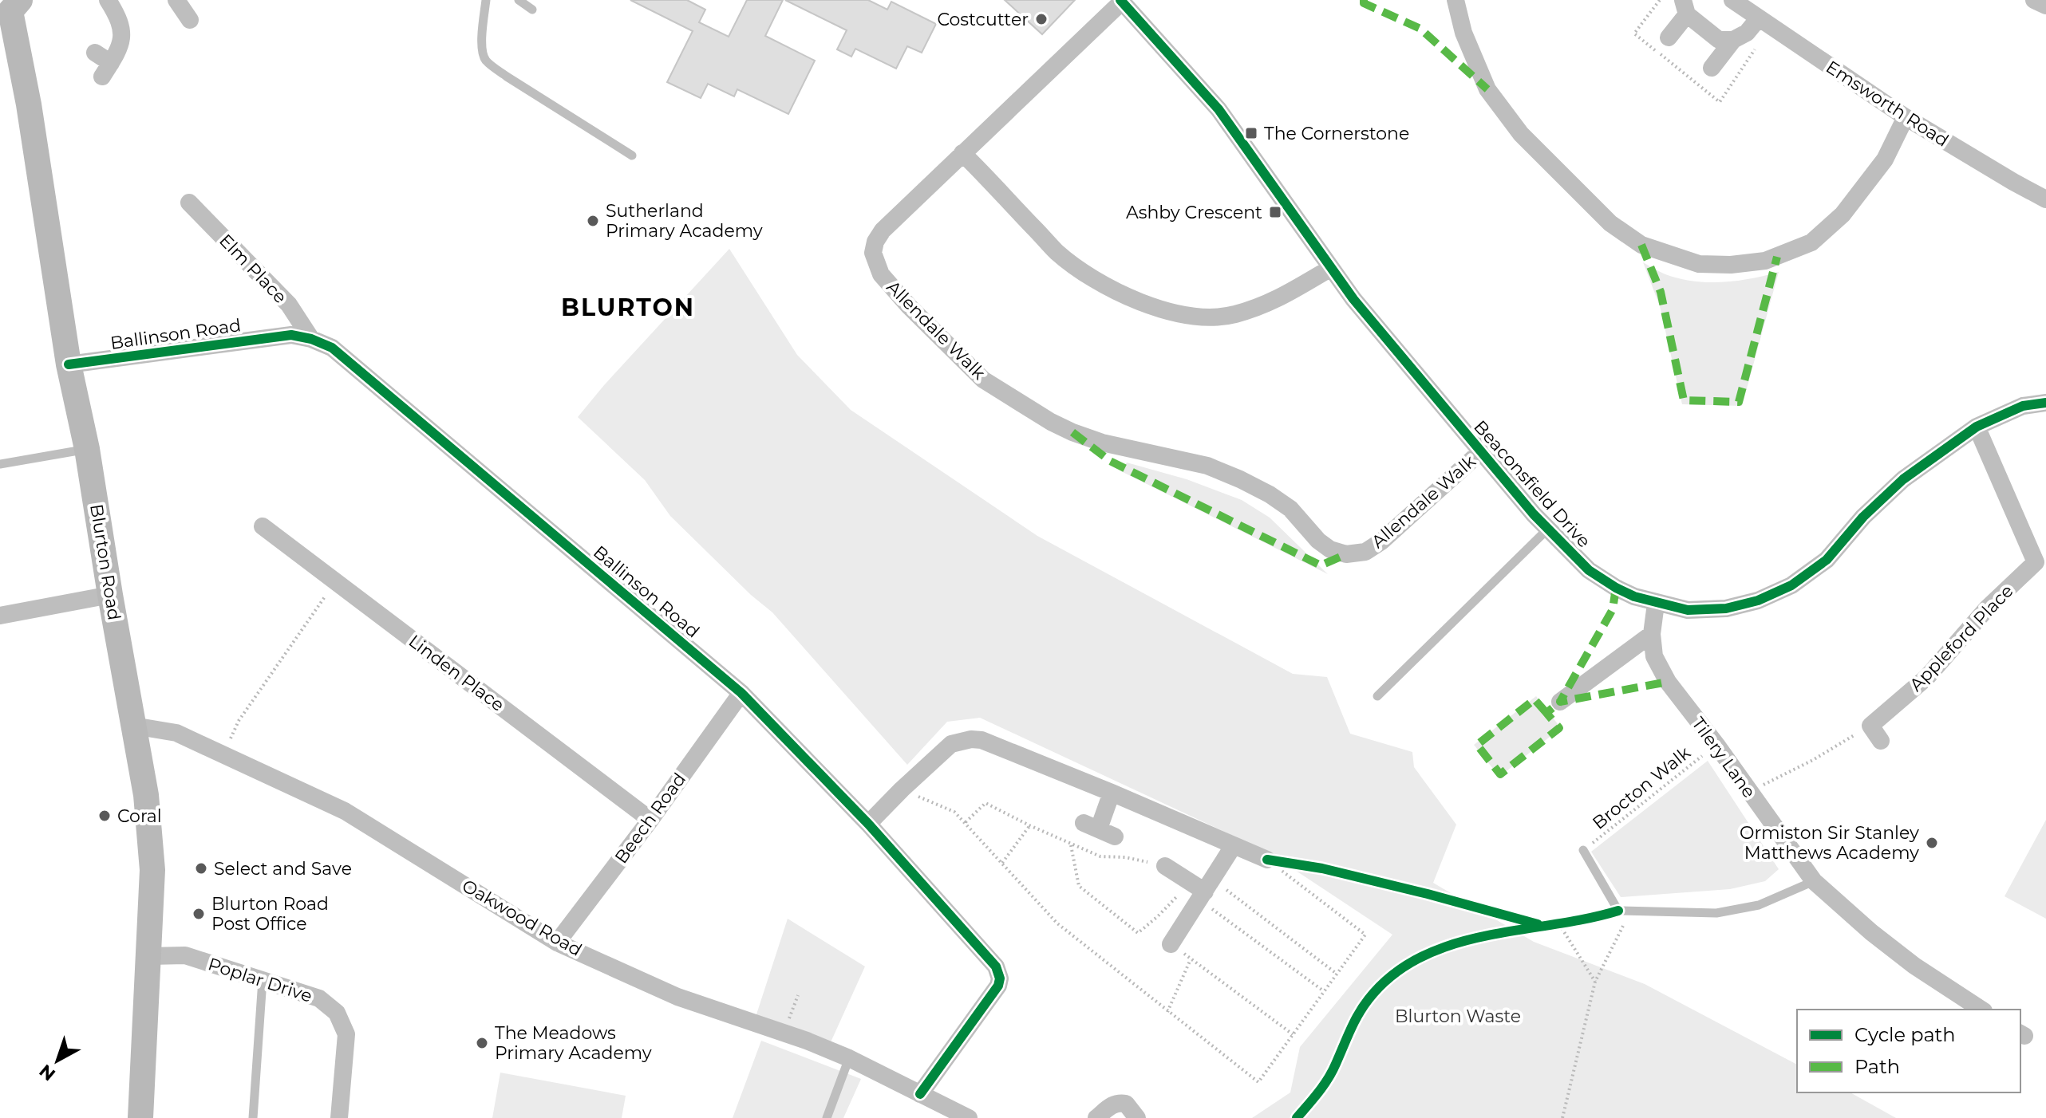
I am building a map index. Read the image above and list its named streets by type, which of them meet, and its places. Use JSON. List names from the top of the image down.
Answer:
{
  "streets": {
    "street": [
      "Emsworth Road",
      "Elm Place",
      "Allendale Walk",
      "Ballinson Road",
      "Beaconsfield Drive",
      "Blurton Road",
      "Appleford Place",
      "Linden Place",
      "Tilery Lane",
      "Beech Road",
      "Oakwood Road",
      "Poplar Drive"
    ],
    "path": ["Brocton Walk"]
  },
  "crossings": [
    ["Elm Place", "Ballinson Road"],
    ["Allendale Walk", "Beaconsfield Drive"],
    ["Ballinson Road", "Blurton Road"],
    ["Ballinson Road", "Beech Road"],
    ["Ballinson Road", "Oakwood Road"],
    ["Beaconsfield Drive", "Tilery Lane"],
    ["Blurton Road", "Oakwood Road"],
    ["Blurton Road", "Poplar Drive"],
    ["Linden Place", "Beech Road"],
    ["Tilery Lane", "Brocton Walk"],
    ["Beech Road", "Oakwood Road"]
  ],
  "districts": ["BLURTON"],
  "parks": ["Blurton Waste"],
  "places": {
    "other": [
      "Costcutter",
      "Sutherland Primary Academy",
      "Coral",
      "Ormiston Sir Stanley Matthews Academy",
      "Select and Save",
      "Blurton Road Post Office",
      "The Meadows Primary Academy"
    ],
    "transit": ["The Cornerstone", "Ashby Crescent"]
  },
  "legend": ["Cycle path", "Path"],
  "north": "bottom left"
}
